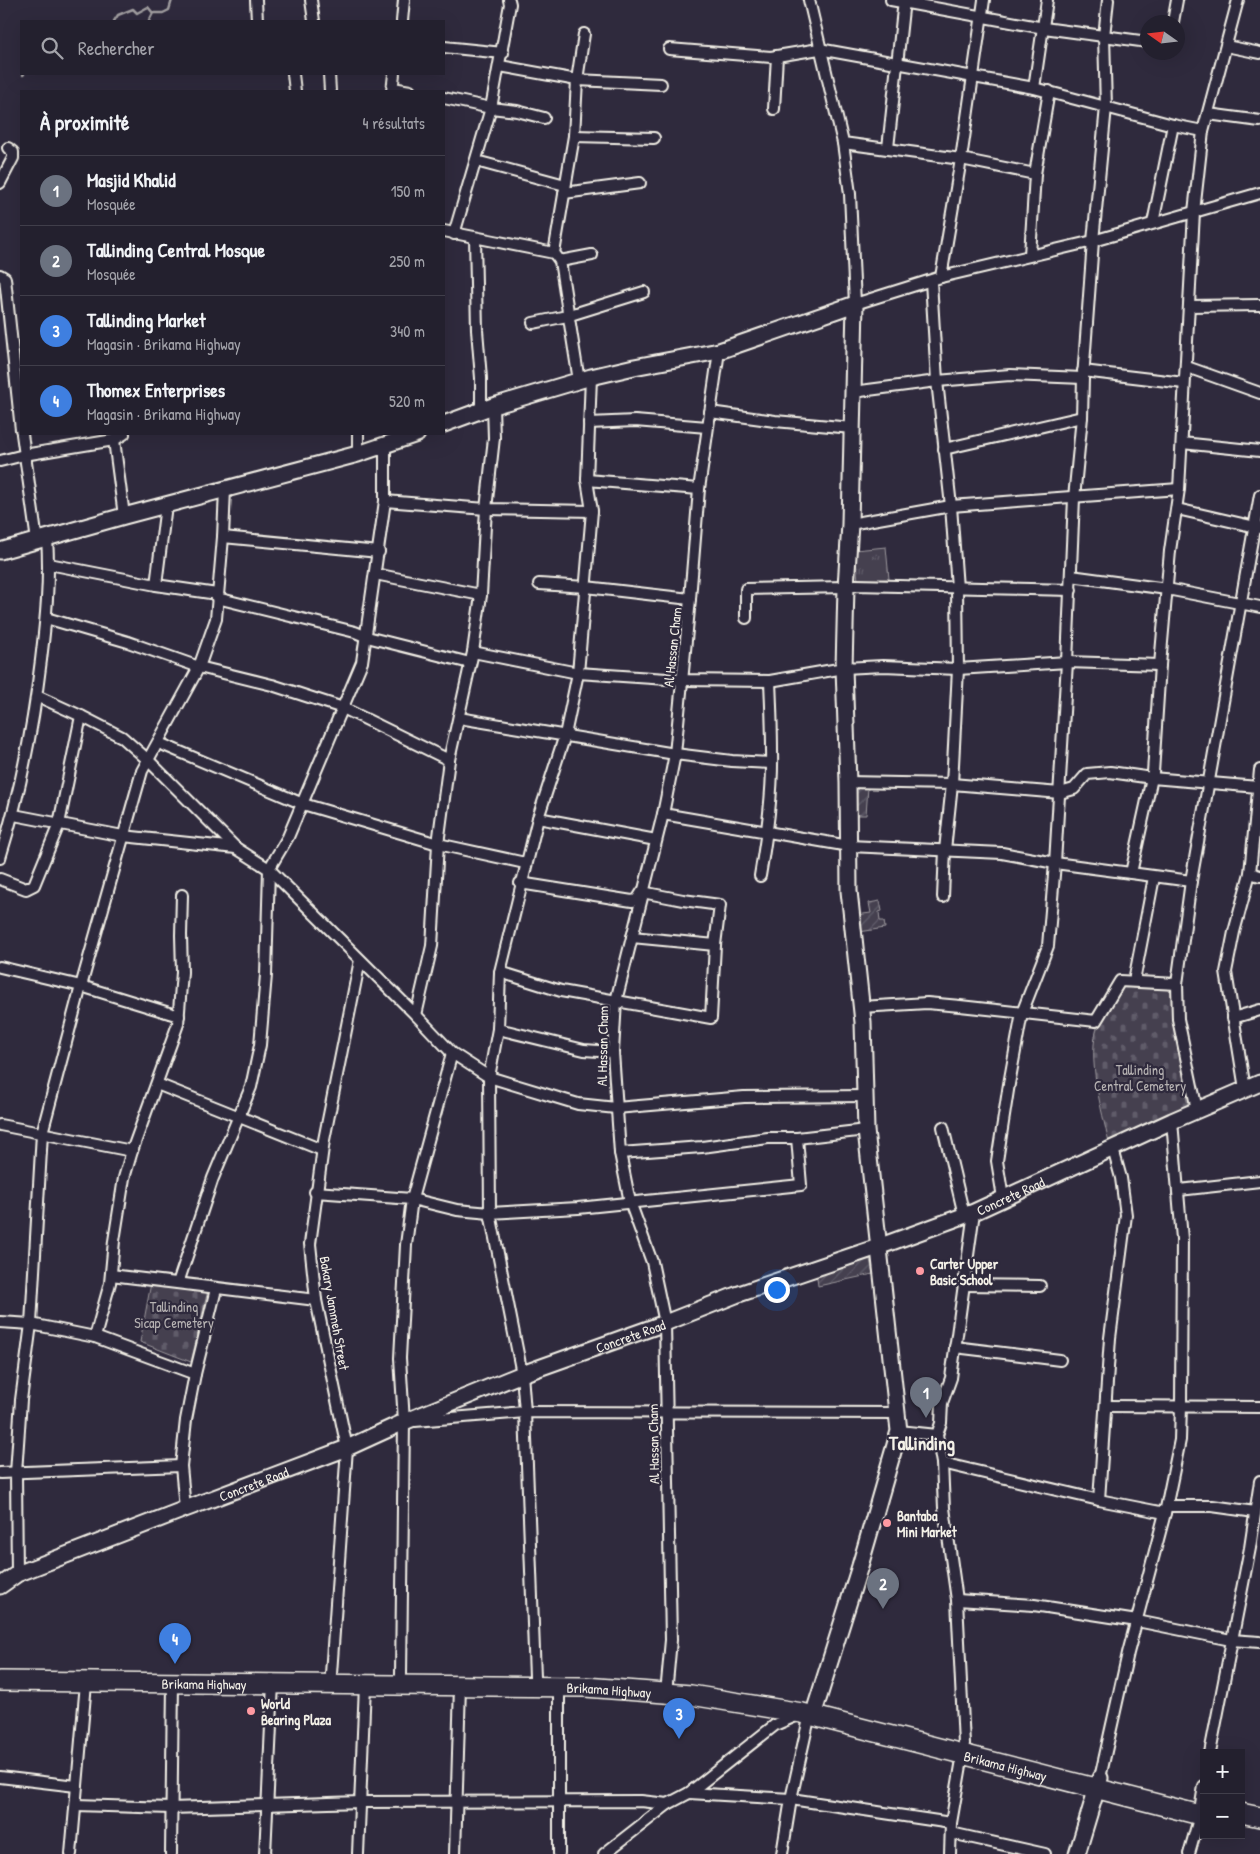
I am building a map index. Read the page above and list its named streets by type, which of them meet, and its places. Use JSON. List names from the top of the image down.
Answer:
{
  "streets": {
    "highway": ["Brikama Highway"],
    "street": ["Al Hassan Cham", "Concrete Road", "Bakary Jammeh Street"]
  },
  "crossings": [
    ["Al Hassan Cham", "Concrete Road"],
    ["Al Hassan Cham", "Brikama Highway"],
    ["Concrete Road", "Bakary Jammeh Street"],
    ["Bakary Jammeh Street", "Brikama Highway"]
  ],
  "districts": ["Tallinding"],
  "parks": ["Tallinding Central Cemetery", "Tallinding Sicap Cemetery"],
  "places": ["Carter Upper Basic School", "Bantaba Mini Market", "World Bearing Plaza"],
  "north": "left",
  "page": {
    "search": "Rechercher",
    "heading": ["À proximité", "4 résultats"],
    "list": [
      {
        "mark": "1",
        "name": "Masjid Khalid",
        "note": "Mosquée",
        "value": "150 m"
      },
      {
        "mark": "2",
        "name": "Tallinding Central Mosque",
        "note": "Mosquée",
        "value": "250 m"
      },
      {
        "mark": "3",
        "name": "Tallinding Market",
        "note": "Magasin · Brikama Highway",
        "value": "340 m"
      },
      {
        "mark": "4",
        "name": "Thomex Enterprises",
        "note": "Magasin · Brikama Highway",
        "value": "520 m"
      }
    ],
    "pins": [
      "1",
      "2",
      "4",
      "3"
    ],
    "map_buttons": ["+", "−"]
  }
}
